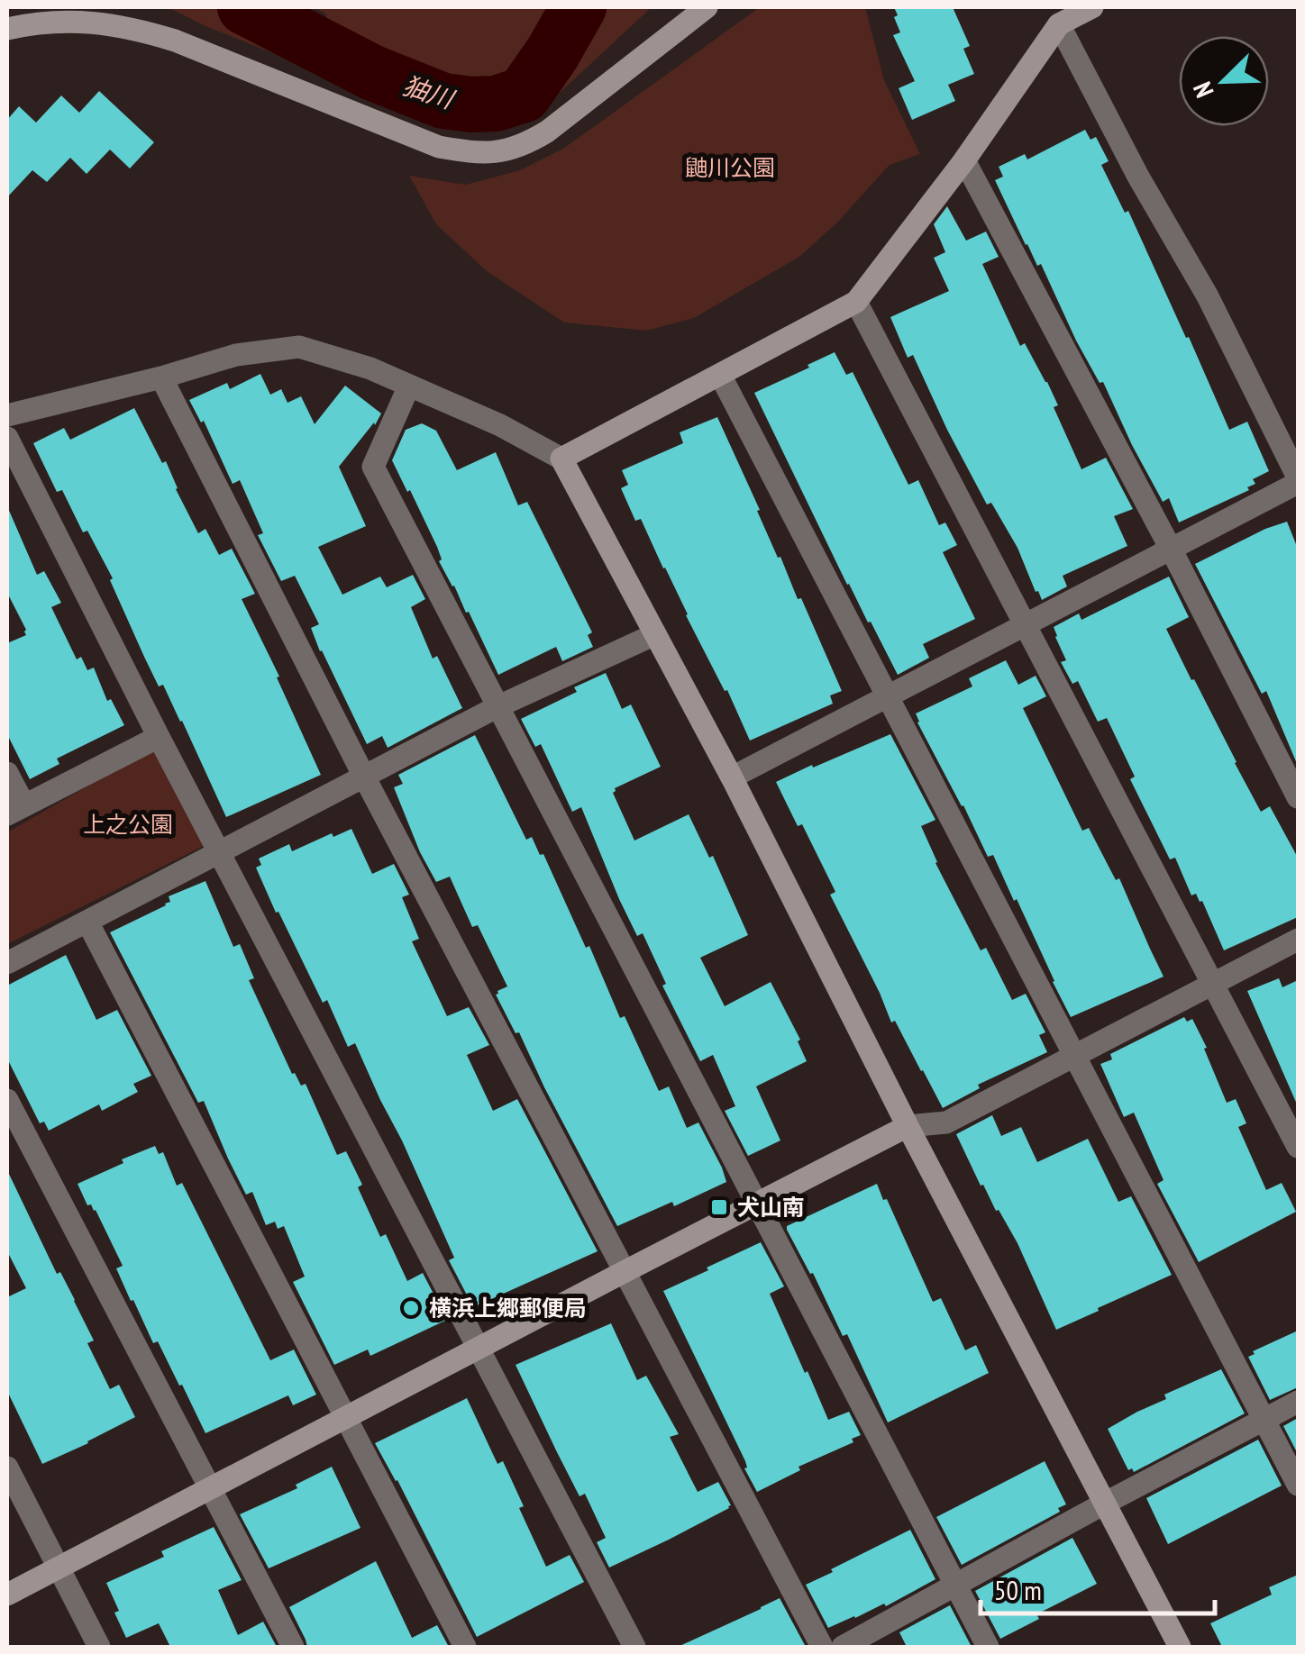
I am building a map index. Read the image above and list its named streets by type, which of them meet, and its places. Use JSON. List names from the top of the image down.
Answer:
{
  "water": ["㹨川"],
  "parks": ["鼬川公園", "上之公園"],
  "places": {
    "transit": ["犬山南"],
    "other": ["横浜上郷郵便局"]
  },
  "scale_bar": "50 m",
  "north": "bottom left"
}
